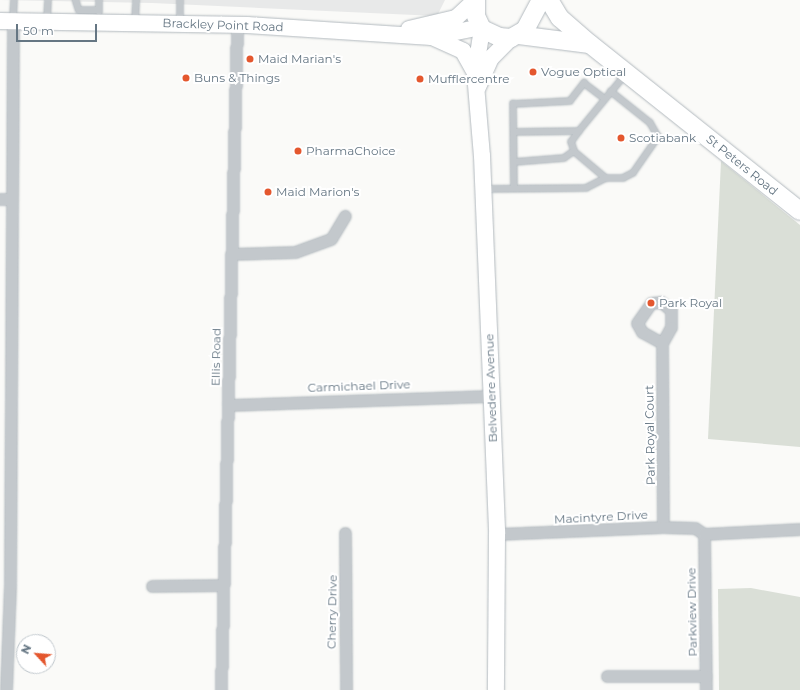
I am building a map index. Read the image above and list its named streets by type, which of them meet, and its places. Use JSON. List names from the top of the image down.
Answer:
{
  "streets": {
    "main road": ["Brackley Point Road", "St Peters Road", "Belvedere Avenue"],
    "street": [
      "Ellis Road",
      "Carmichael Drive",
      "Park Royal Court",
      "Macintyre Drive",
      "Cherry Drive",
      "Parkview Drive"
    ]
  },
  "crossings": [
    ["Brackley Point Road", "St Peters Road"],
    ["Brackley Point Road", "Ellis Road"],
    ["Brackley Point Road", "Belvedere Avenue"],
    ["St Peters Road", "Belvedere Avenue"],
    ["Ellis Road", "Carmichael Drive"],
    ["Carmichael Drive", "Belvedere Avenue"],
    ["Belvedere Avenue", "Macintyre Drive"],
    ["Park Royal Court", "Macintyre Drive"],
    ["Macintyre Drive", "Parkview Drive"]
  ],
  "places": [
    "Maid Marian's",
    "Vogue Optical",
    "Buns & Things",
    "Mufflercentre",
    "Scotiabank",
    "PharmaChoice",
    "Maid Marion's",
    "Park Royal"
  ],
  "scale_bar": "50 m",
  "north": "top left"
}
